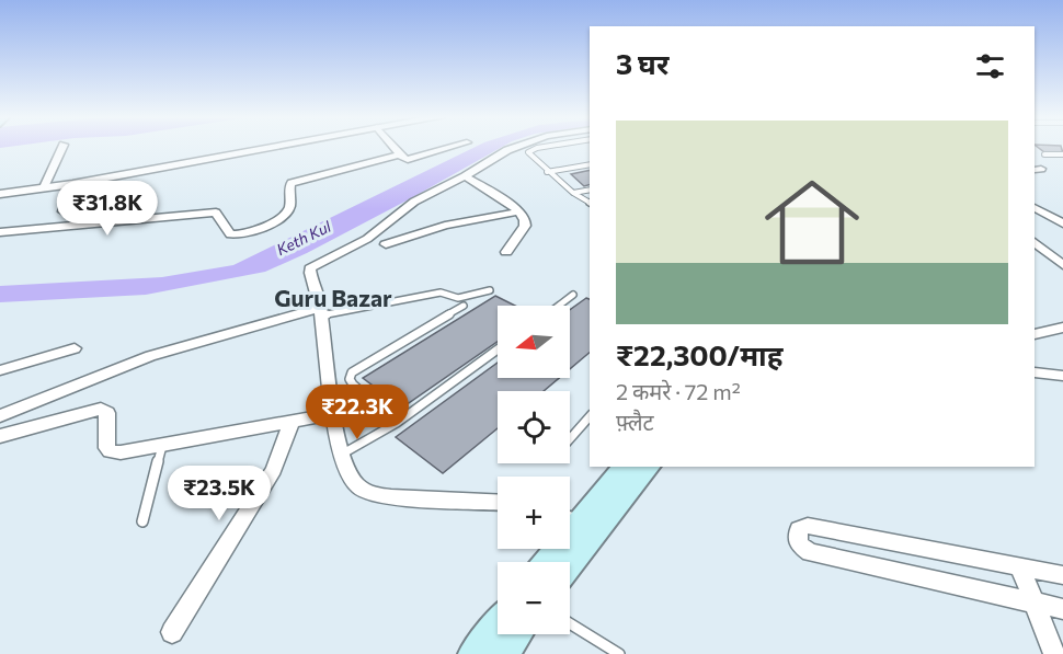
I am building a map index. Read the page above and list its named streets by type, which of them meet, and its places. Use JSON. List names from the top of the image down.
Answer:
{
  "districts": ["Guru Bazar"],
  "water": ["Keth Kul"],
  "north": "left",
  "page": {
    "heading": "3 घर",
    "list": [
      {
        "name": "₹22,300/माह",
        "note": "2 कमरे · 72 m² · फ़्लैट"
      }
    ],
    "price": ["₹31.8K", "₹22.3K", "₹23.5K"],
    "map_buttons": ["+", "−"]
  }
}
